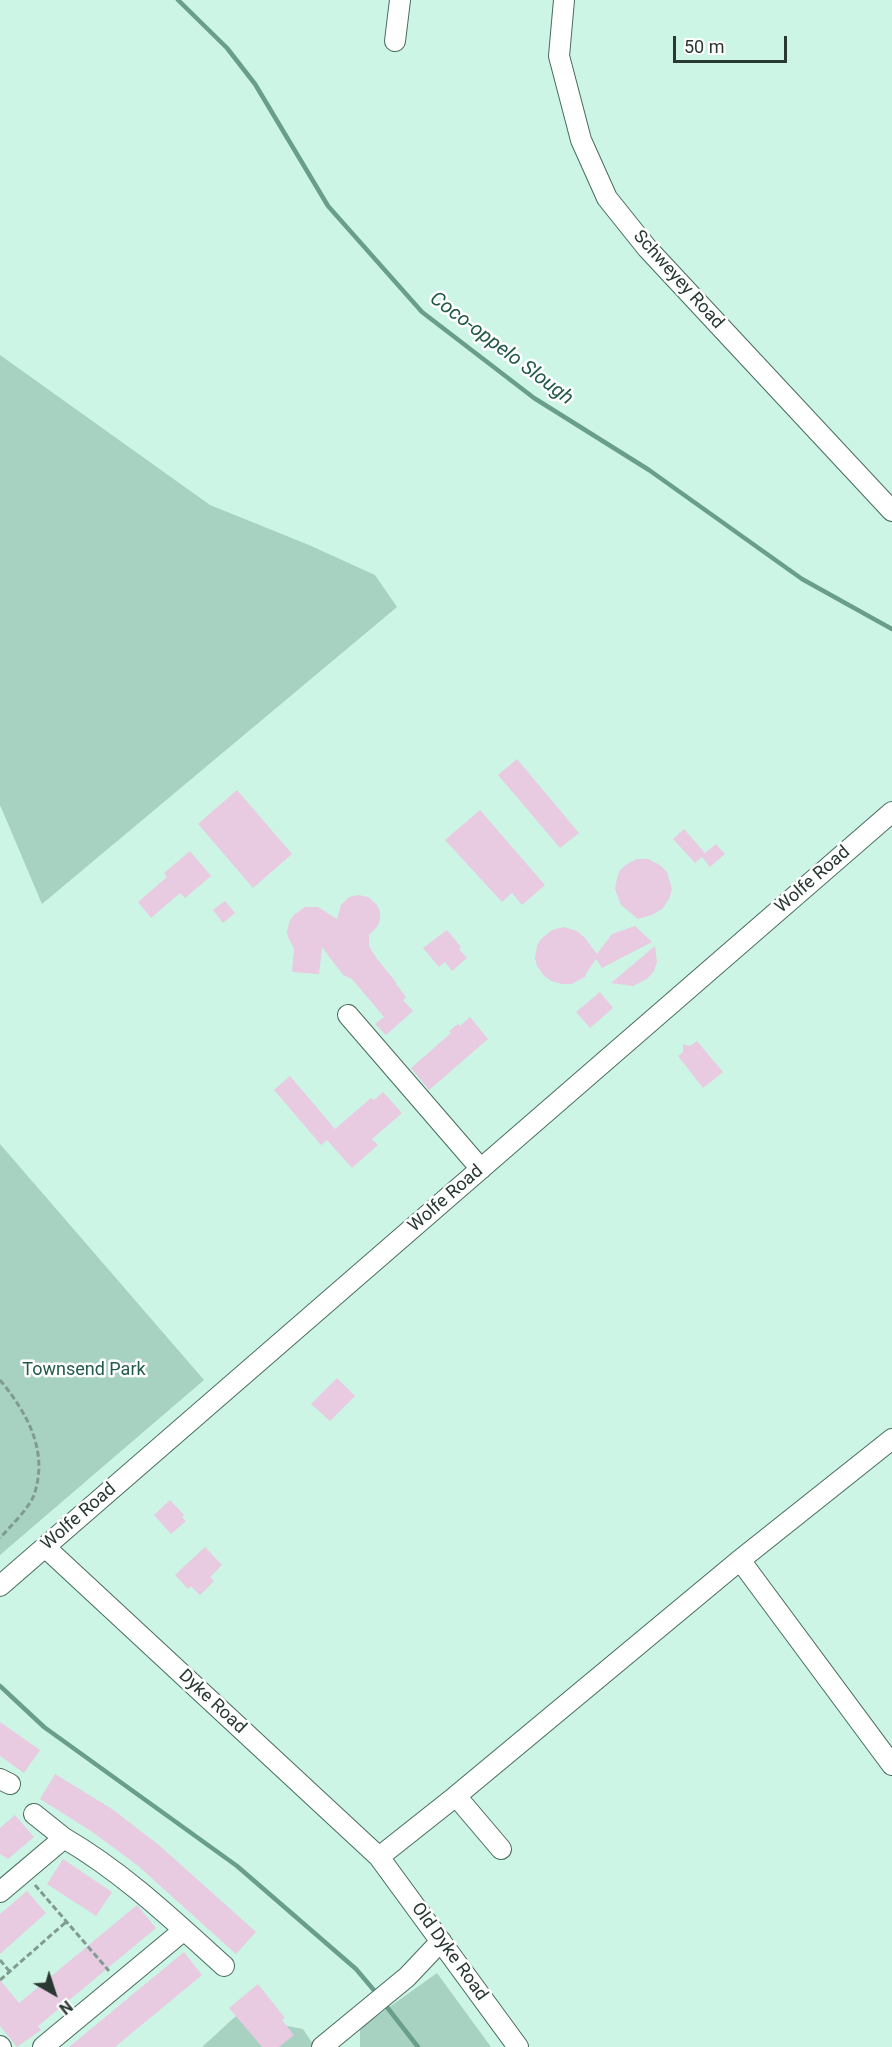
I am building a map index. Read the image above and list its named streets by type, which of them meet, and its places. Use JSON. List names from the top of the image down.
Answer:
{
  "streets": {
    "street": [
      "Schweyey Road",
      "Wolfe Road",
      "Dyke Road",
      "Old Dyke Road"
    ]
  },
  "crossings": [
    ["Wolfe Road", "Dyke Road"],
    ["Dyke Road", "Old Dyke Road"]
  ],
  "water": ["Coco-oppelo Slough"],
  "parks": ["Townsend Park"],
  "scale_bar": "50 m",
  "north": "bottom right"
}
